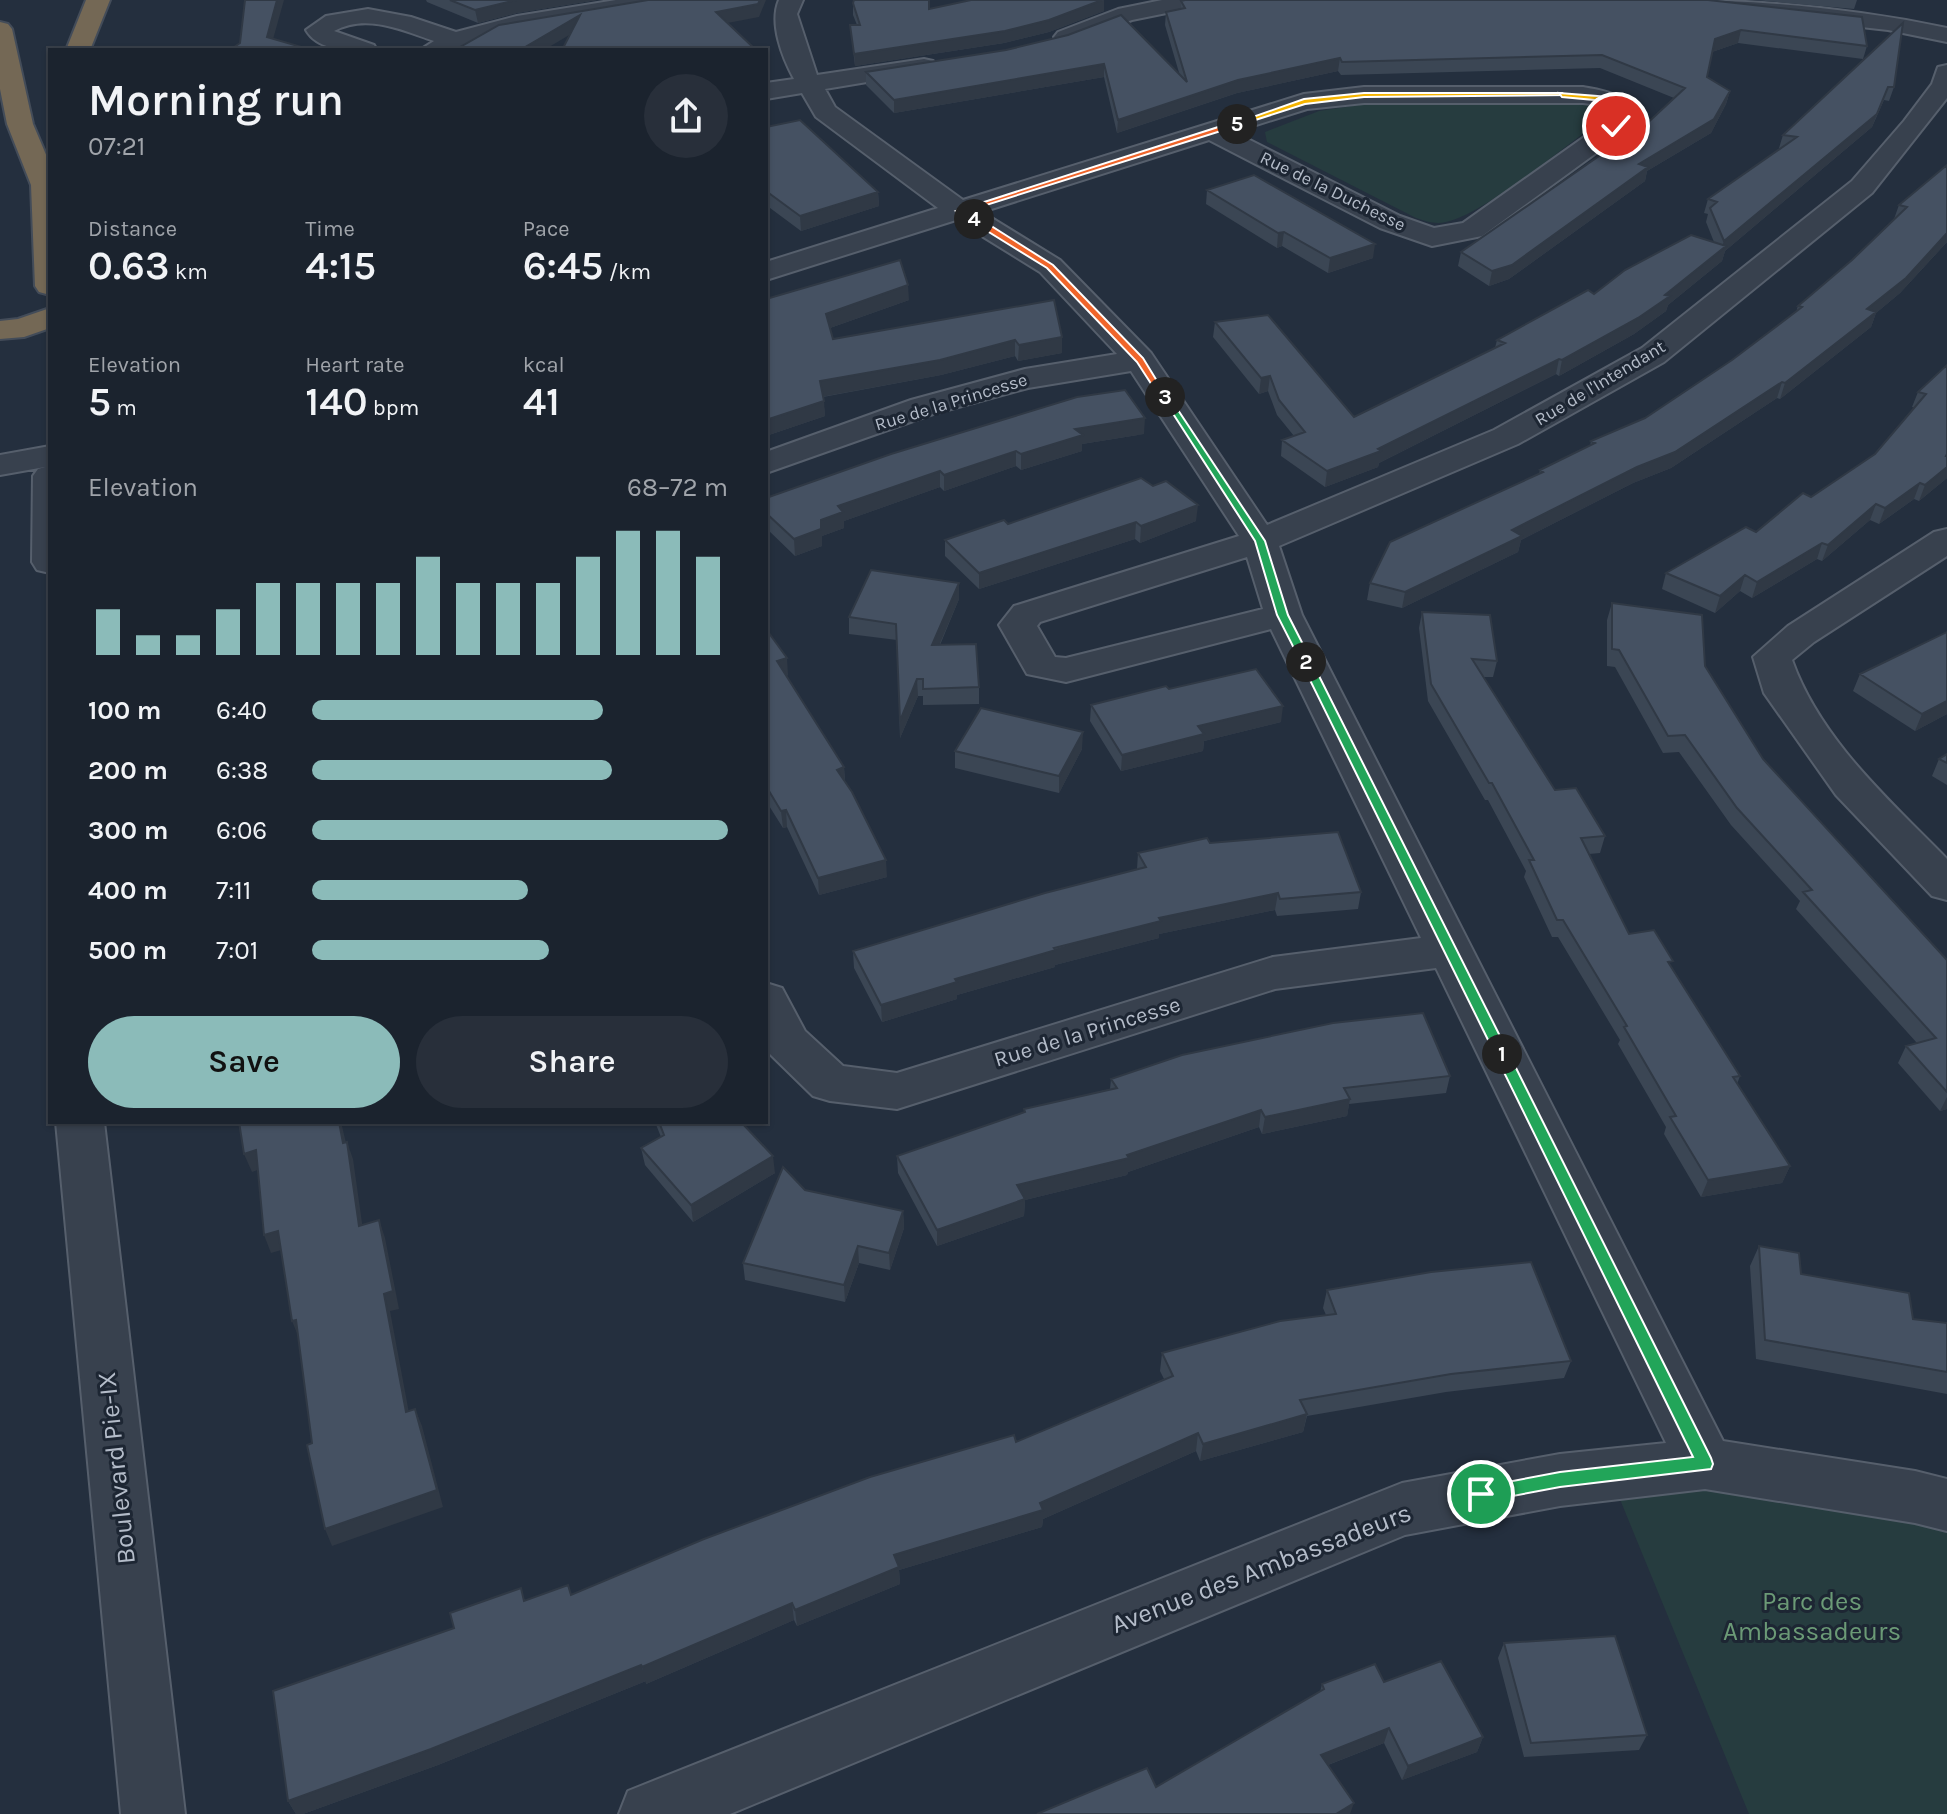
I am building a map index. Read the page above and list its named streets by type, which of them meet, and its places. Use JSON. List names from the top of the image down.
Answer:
{
  "streets": {
    "street": [
      "Rue de la Duchesse",
      "Rue de l'Intendant",
      "Rue de la Princesse",
      "Boulevard Pie-IX",
      "Avenue des Ambassadeurs"
    ]
  },
  "parks": ["Parc des Ambassadeurs"],
  "page": {
    "heading": ["Morning run", "07:21"],
    "pins": [
      "5",
      "4",
      "3",
      "2",
      "1"
    ],
    "stats": [
      ["Distance", "0.63 km"],
      ["Time", "4:15"],
      ["Pace", "6:45 /km"],
      ["Elevation", "5 m"],
      ["Heart rate", "140 bpm"],
      ["kcal", "41"]
    ],
    "chart": ["Elevation", "68–72 m"],
    "list": [
      {
        "name": "100 m",
        "note": "6:40"
      },
      {
        "name": "200 m",
        "note": "6:38"
      },
      {
        "name": "300 m",
        "note": "6:06"
      },
      {
        "name": "400 m",
        "note": "7:11"
      },
      {
        "name": "500 m",
        "note": "7:01"
      }
    ],
    "buttons": ["Save", "Share"]
  }
}
